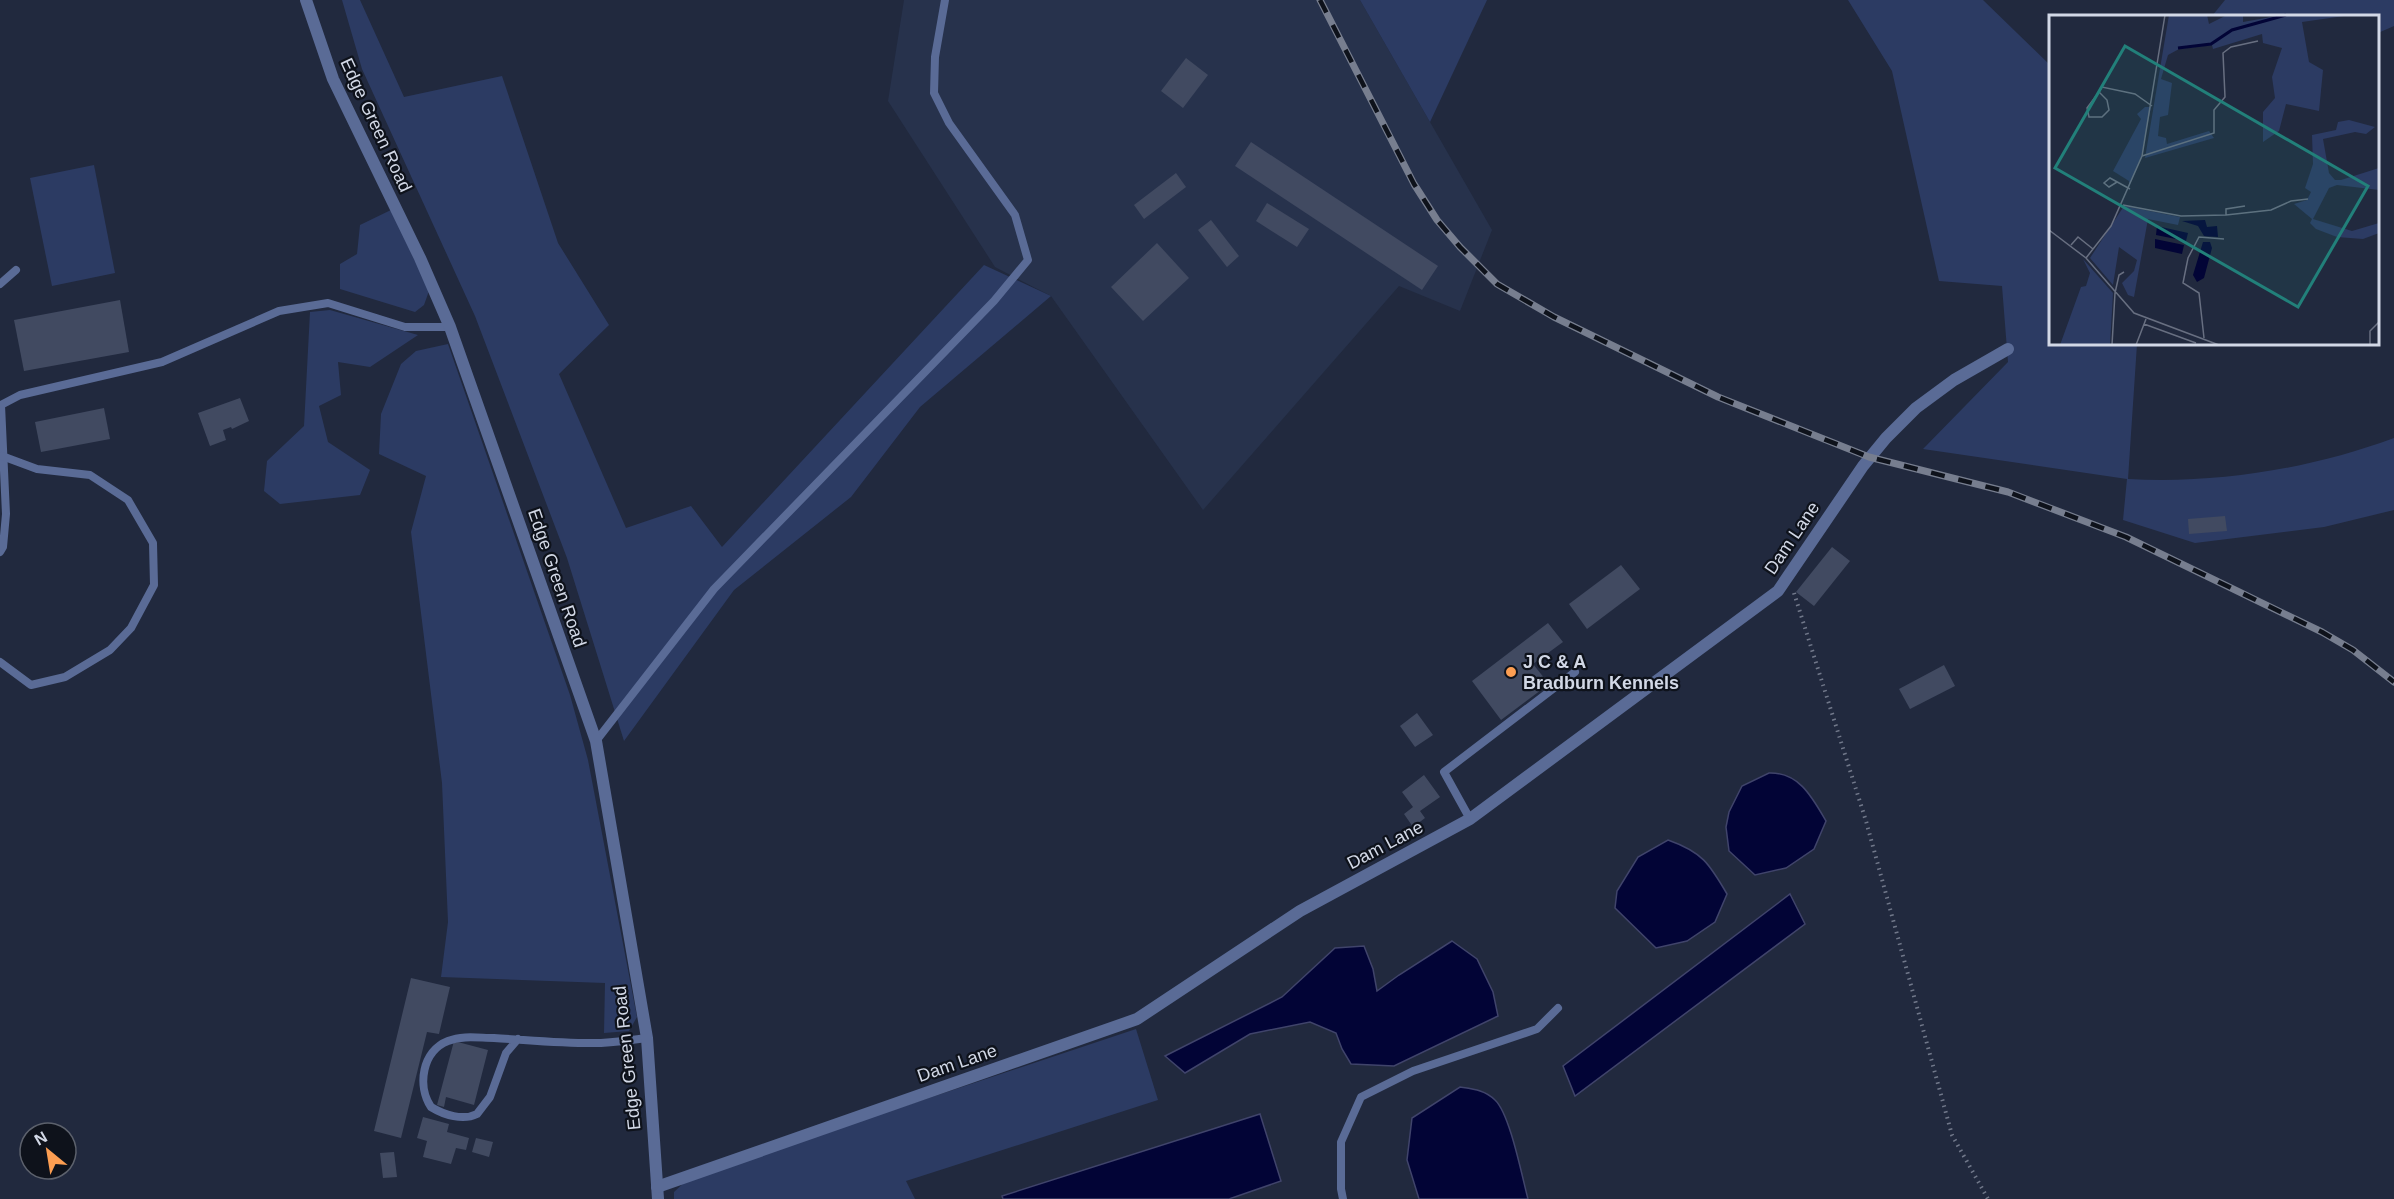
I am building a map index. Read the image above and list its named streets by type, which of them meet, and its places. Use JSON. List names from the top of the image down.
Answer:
{
  "streets": {
    "street": ["Edge Green Road", "Dam Lane"]
  },
  "crossings": [
    ["Edge Green Road", "Dam Lane"]
  ],
  "places": ["J C & A Bradburn Kennels"],
  "north": "top left"
}
